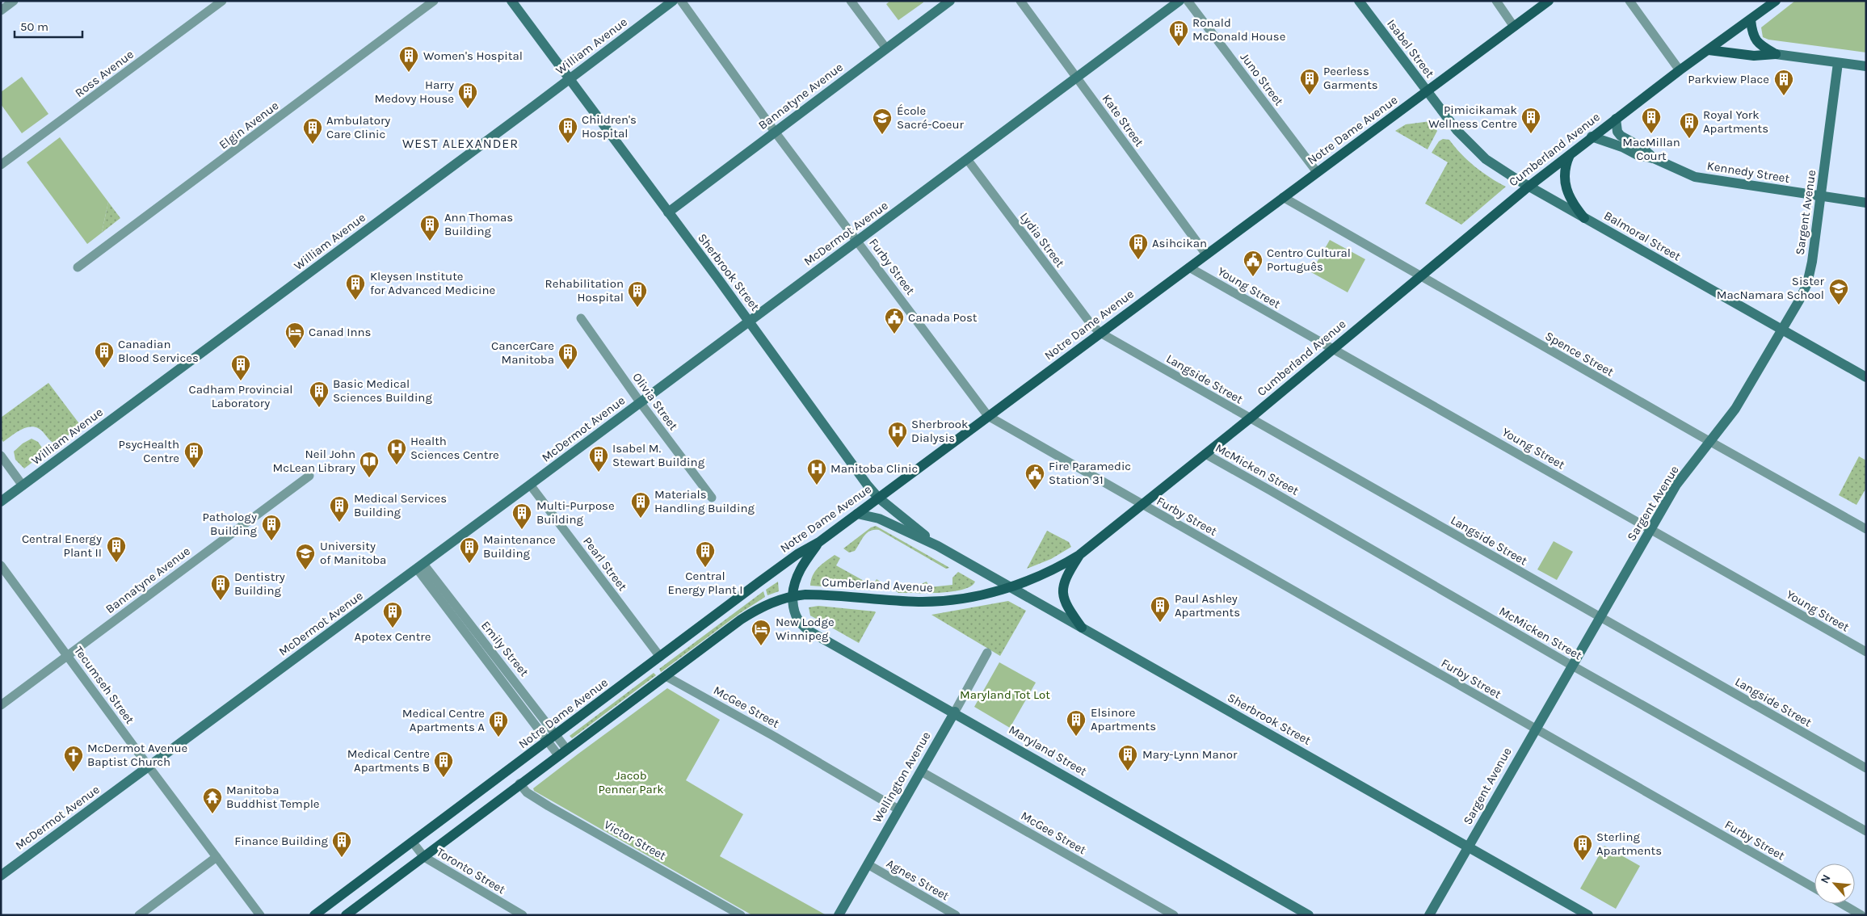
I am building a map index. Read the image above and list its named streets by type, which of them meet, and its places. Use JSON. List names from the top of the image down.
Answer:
{
  "streets": {
    "main road": [
      "William Avenue",
      "Isabel Street",
      "Bannatyne Avenue",
      "Notre Dame Avenue",
      "Cumberland Avenue",
      "Kennedy Street",
      "Sargent Avenue",
      "McDermot Avenue",
      "Balmoral Street",
      "Sherbrook Street",
      "Maryland Street",
      "Wellington Avenue"
    ],
    "street": [
      "Ross Avenue",
      "Juno Street",
      "Kate Street",
      "Elgin Avenue",
      "Lydia Street",
      "Furby Street",
      "Young Street",
      "Spence Street",
      "Langside Street",
      "Olivia Street",
      "McMicken Street",
      "Pearl Street",
      "Emily Street",
      "Tecumseh Street",
      "McGee Street",
      "Victor Street",
      "Toronto Street",
      "Agnes Street"
    ]
  },
  "crossings": [
    ["William Avenue", "Sherbrook Street"],
    ["Isabel Street", "Notre Dame Avenue"],
    ["Isabel Street", "Balmoral Street"],
    ["Juno Street", "Notre Dame Avenue"],
    ["Bannatyne Avenue", "Furby Street"],
    ["Bannatyne Avenue", "Sherbrook Street"],
    ["Bannatyne Avenue", "Tecumseh Street"],
    ["Kate Street", "Notre Dame Avenue"],
    ["Kate Street", "McDermot Avenue"],
    ["Notre Dame Avenue", "Balmoral Street"],
    ["Notre Dame Avenue", "Lydia Street"],
    ["Notre Dame Avenue", "Furby Street"],
    ["Notre Dame Avenue", "Sherbrook Street"],
    ["Notre Dame Avenue", "Young Street"],
    ["Notre Dame Avenue", "Spence Street"],
    ["Notre Dame Avenue", "Langside Street"],
    ["Notre Dame Avenue", "Pearl Street"],
    ["Notre Dame Avenue", "Emily Street"],
    ["Notre Dame Avenue", "Toronto Street"],
    ["Cumberland Avenue", "Kennedy Street"],
    ["Cumberland Avenue", "Balmoral Street"],
    ["Cumberland Avenue", "Furby Street"],
    ["Cumberland Avenue", "Sherbrook Street"],
    ["Cumberland Avenue", "Young Street"],
    ["Cumberland Avenue", "Spence Street"],
    ["Cumberland Avenue", "Langside Street"],
    ["Cumberland Avenue", "McMicken Street"],
    ["Cumberland Avenue", "Maryland Street"],
    ["Kennedy Street", "Sargent Avenue"],
    ["Sargent Avenue", "Balmoral Street"],
    ["Sargent Avenue", "Furby Street"],
    ["Sargent Avenue", "Sherbrook Street"],
    ["Sargent Avenue", "Young Street"],
    ["Sargent Avenue", "Spence Street"],
    ["Sargent Avenue", "Langside Street"],
    ["Sargent Avenue", "McMicken Street"],
    ["McDermot Avenue", "Lydia Street"],
    ["McDermot Avenue", "Furby Street"],
    ["McDermot Avenue", "Sherbrook Street"],
    ["McDermot Avenue", "Olivia Street"],
    ["McDermot Avenue", "Pearl Street"],
    ["McDermot Avenue", "Emily Street"],
    ["McDermot Avenue", "Tecumseh Street"],
    ["Lydia Street", "Langside Street"],
    ["McGee Street", "Wellington Avenue"],
    ["Maryland Street", "Wellington Avenue"],
    ["Wellington Avenue", "Agnes Street"]
  ],
  "districts": ["WEST ALEXANDER"],
  "parks": ["Maryland Tot Lot", "Jacob Penner Park"],
  "places": {
    "building": [
      "Ronald McDonald House",
      "Women's Hospital",
      "Peerless Garments",
      "Parkview Place",
      "Harry Medovy House",
      "Pimicikamak Wellness Centre",
      "MacMillan Court",
      "Royal York Apartments",
      "Children's Hospital",
      "Ambulatory Care Clinic",
      "Ann Thomas Building",
      "Asihcikan",
      "Kleysen Institute for Advanced Medicine",
      "Rehabilitation Hospital",
      "Canadian Blood Services",
      "CancerCare Manitoba",
      "Cadham Provincial Laboratory",
      "Basic Medical Sciences Building",
      "PsycHealth Centre",
      "Isabel M. Stewart Building",
      "Materials Handling Building",
      "Medical Services Building",
      "Multi-Purpose Building",
      "Pathology Building",
      "Central Energy Plant II",
      "Maintenance Building",
      "Central Energy Plant I",
      "Dentistry Building",
      "Paul Ashley Apartments",
      "Apotex Centre",
      "Elsinore Apartments",
      "Medical Centre Apartments A",
      "Mary-Lynn Manor",
      "Medical Centre Apartments B",
      "Finance Building",
      "Sterling Apartments"
    ],
    "school or university": ["École Sacré-Coeur", "Sister MacNamara School", "University of Manitoba"],
    "public building": ["Centro Cultural Português", "Canada Post", "Fire Paramedic Station 31"],
    "hotel": ["Canad Inns", "New Lodge Winnipeg"],
    "hospital": ["Sherbrook Dialysis", "Health Sciences Centre", "Manitoba Clinic"],
    "library": ["Neil John McLean Library"],
    "church": ["McDermot Avenue Baptist Church"],
    "temple": ["Manitoba Buddhist Temple"]
  },
  "scale_bar": "50 m",
  "north": "top left"
}
